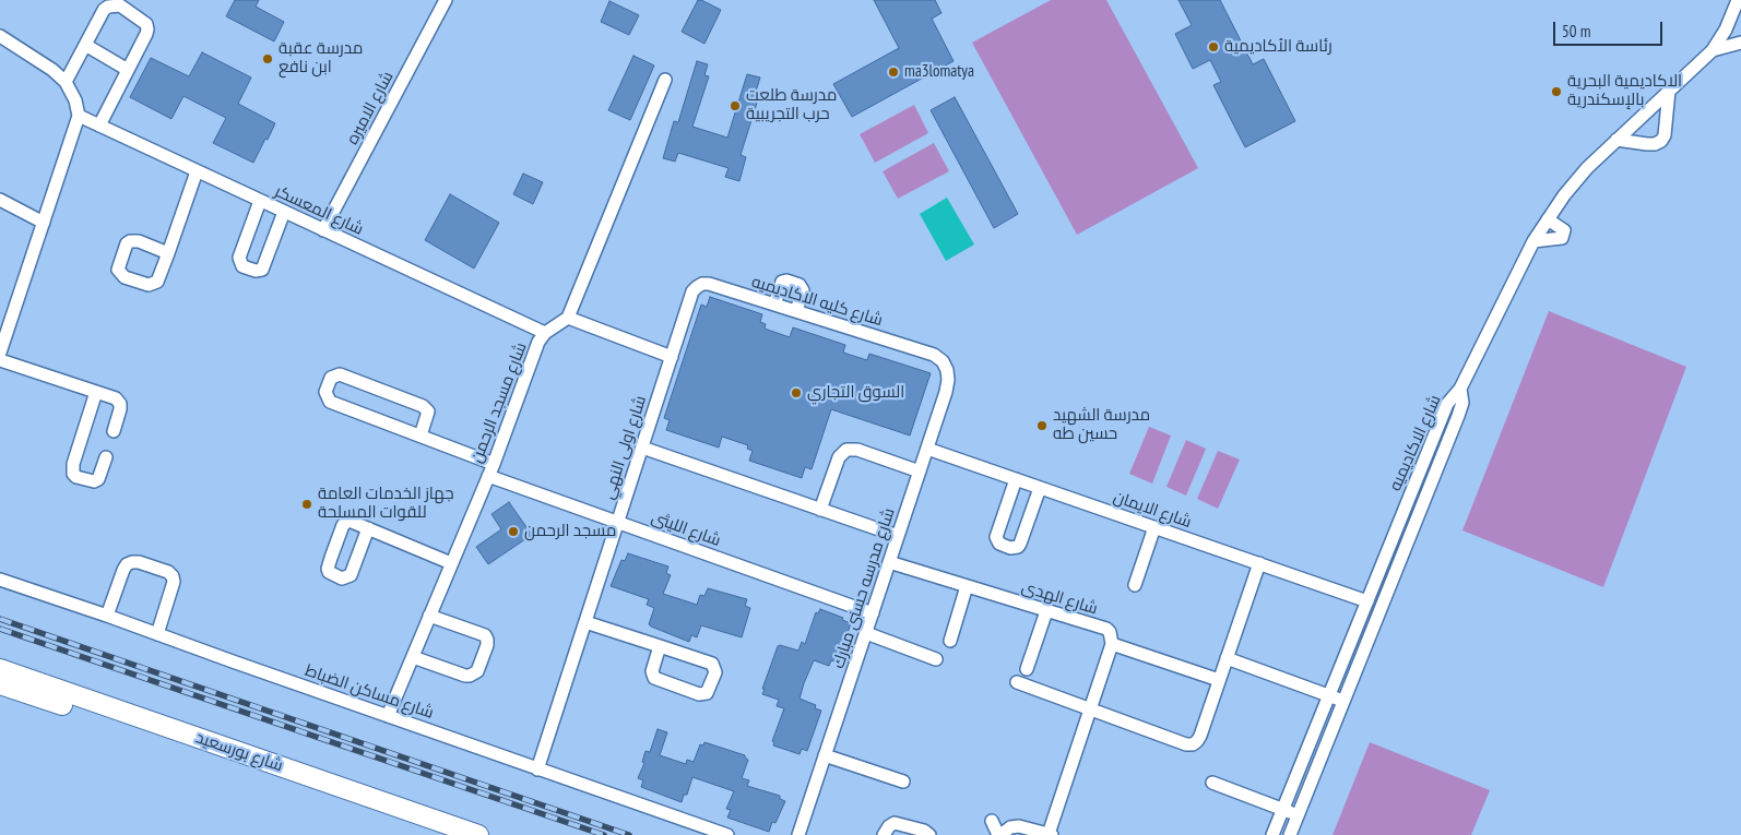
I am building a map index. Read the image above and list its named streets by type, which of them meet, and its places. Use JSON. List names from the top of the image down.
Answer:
{
  "streets": {
    "main road": ["شارع بورسعيد"],
    "street": [
      "شارع الاميره",
      "شارع المعسكر",
      "شارع كليه الاكاديميه",
      "شارع مسجد الرحمن",
      "شارع الاكاديميه",
      "شارع اولى النهي",
      "شارع الايمان",
      "شارع الليثى",
      "شارع مدرسه حسنى مبارك",
      "شارع الهدى",
      "شارع مساكن الضباط"
    ]
  },
  "crossings": [
    ["شارع الاميره", "شارع المعسكر"],
    ["شارع المعسكر", "شارع مسجد الرحمن"],
    ["شارع كليه الاكاديميه", "شارع اولى النهي"],
    ["شارع كليه الاكاديميه", "شارع مدرسه حسنى مبارك"],
    ["شارع مسجد الرحمن", "شارع الليثى"],
    ["شارع مسجد الرحمن", "شارع مساكن الضباط"],
    ["شارع الاكاديميه", "شارع الايمان"],
    ["شارع اولى النهي", "شارع الليثى"],
    ["شارع اولى النهي", "شارع مساكن الضباط"],
    ["شارع الايمان", "شارع مدرسه حسنى مبارك"],
    ["شارع الليثى", "شارع مدرسه حسنى مبارك"],
    ["شارع مدرسه حسنى مبارك", "شارع الهدى"]
  ],
  "places": [
    "رئاسة الأكاديمية",
    "مدرسة عقبة ابن نافع",
    "ma3lomatya",
    "الاكاديمية البحرية بالإسكندرية",
    "مدرسة طلعت حرب التجريبية",
    "السوق التجاري",
    "مدرسة الشهيد حسين طه",
    "جهاز الخدمات العامة للقوات المسلحة",
    "مسجد الرحمن"
  ],
  "scale_bar": "50 m"
}
